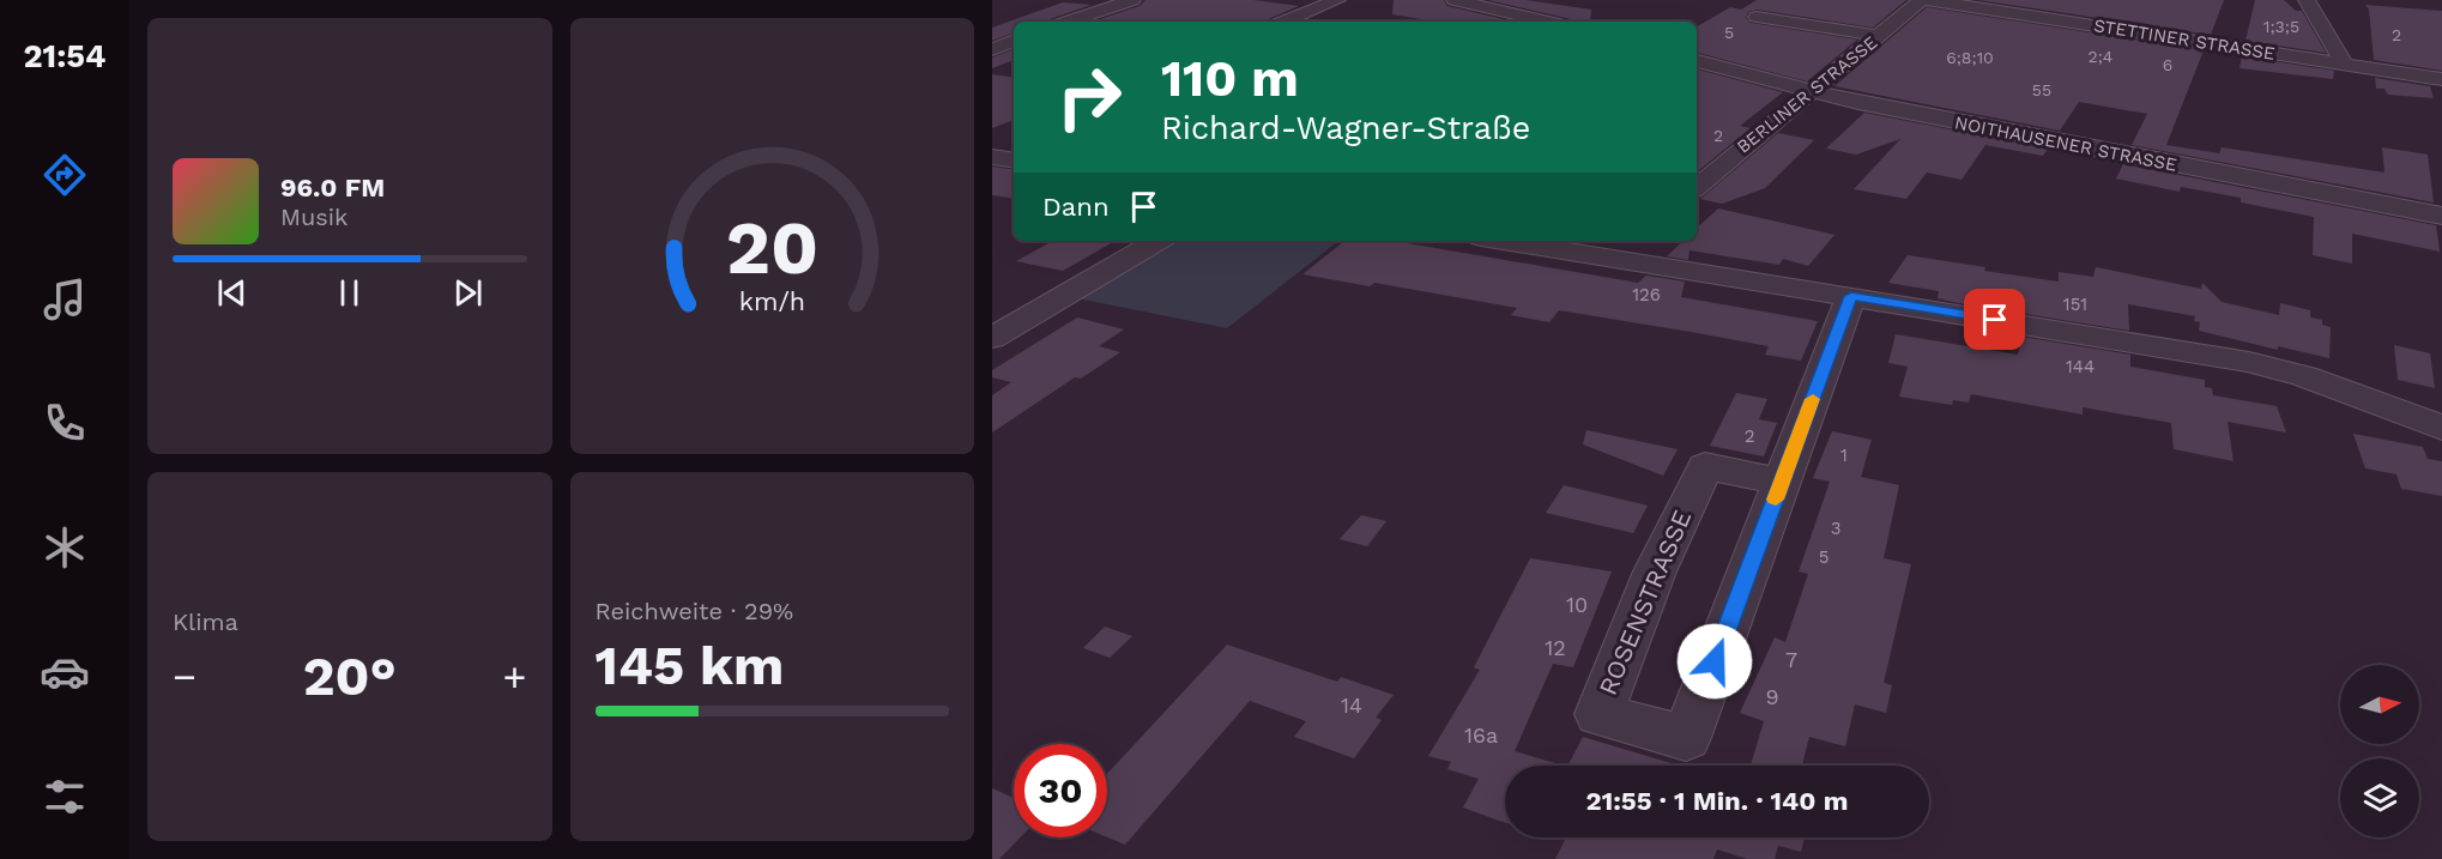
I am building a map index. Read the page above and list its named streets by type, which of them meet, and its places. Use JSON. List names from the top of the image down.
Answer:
{
  "streets": {
    "street": [
      "STETTINER STRASSE",
      "BERLINER STRASSE",
      "NOITHAUSENER STRASSE",
      "ROSENSTRASSE"
    ]
  },
  "crossings": [
    ["BERLINER STRASSE", "NOITHAUSENER STRASSE"]
  ],
  "house_numbers": [
    "1;3;5",
    "5",
    "2",
    "2;4",
    "6;8;10",
    "6",
    "55",
    "2",
    "126",
    "151",
    "144",
    "2",
    "1",
    "3",
    "5",
    "10",
    "12",
    "7",
    "9",
    "14",
    "16a"
  ],
  "north": "right",
  "page": {
    "tabs": "21:54",
    "turn": ["110 m", "Richard-Wagner-Straße"],
    "song": ["96.0 FM", "Musik"],
    "then": "Dann",
    "tile": [
      "Klima",
      ["Reichweite · 29%", "145 km"]
    ],
    "heat": ["−", "20°", "+"],
    "limit": "30",
    "trip": "21:55 · 1 Min. · 140 m",
    "gauge": ["20", "km/h"]
  }
}
